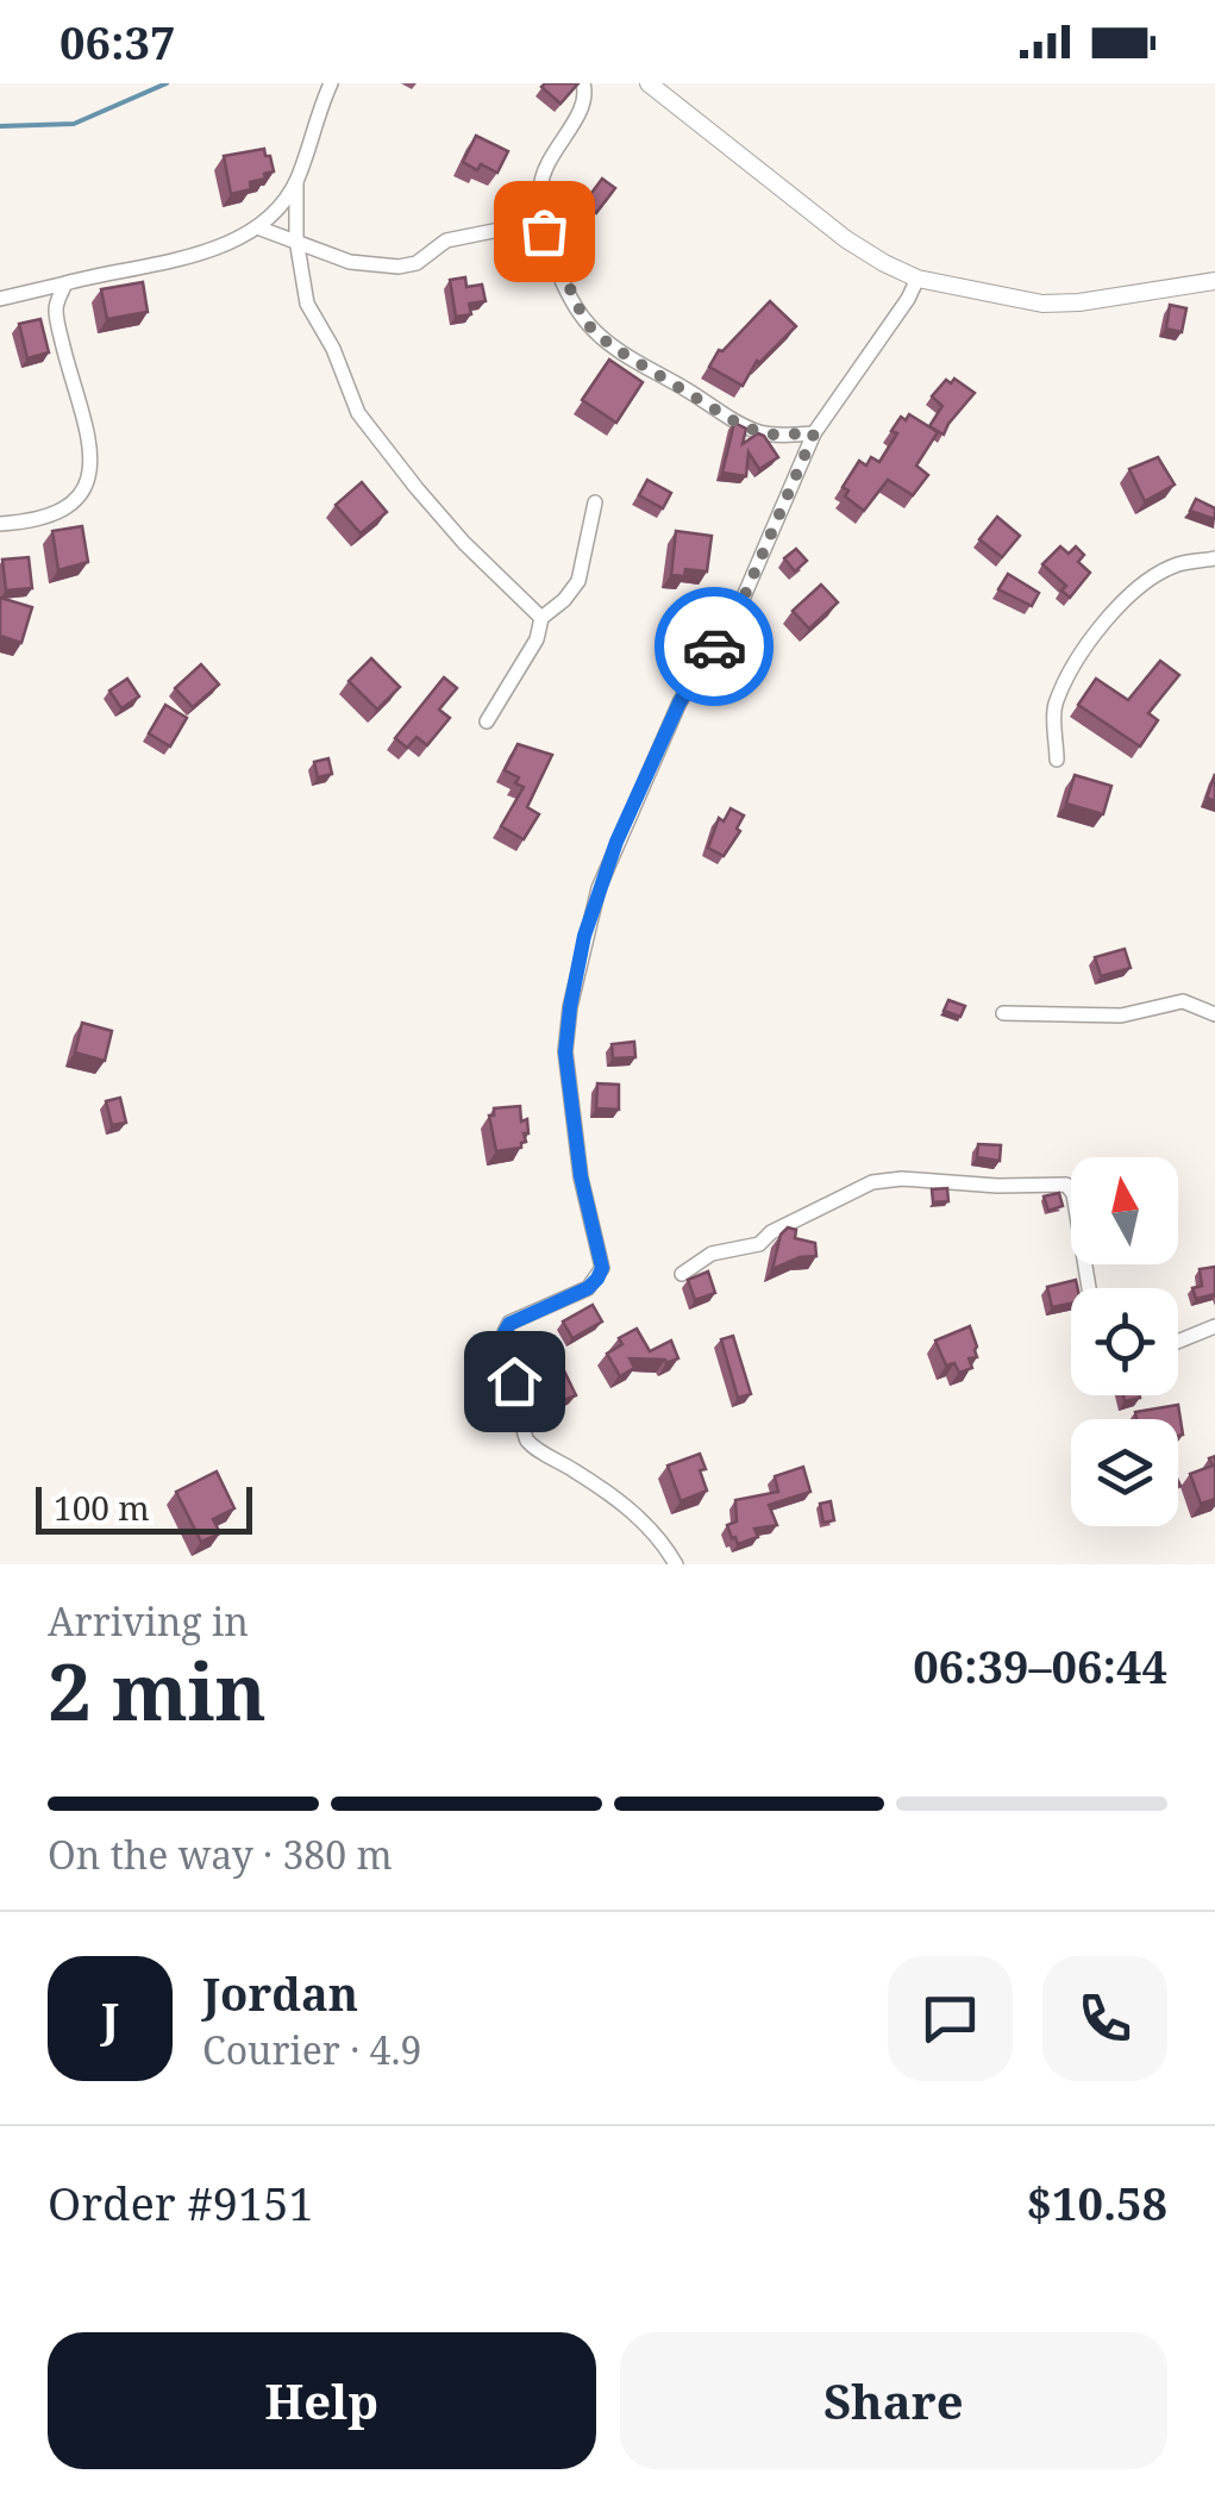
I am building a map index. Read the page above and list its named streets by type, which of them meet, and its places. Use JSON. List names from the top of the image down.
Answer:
{
  "scale_bar": "100 m",
  "north": "top",
  "page": {
    "status": "06:37",
    "scale": "100 m",
    "heading": ["2 min", "Arriving in", "06:39–06:44"],
    "panel": [
      "Jordan",
      "Courier · 4.9",
      "Order #9151",
      "$10.58"
    ],
    "bar": "On the way · 380 m",
    "round": "J",
    "buttons": ["Help", "Share"]
  }
}
